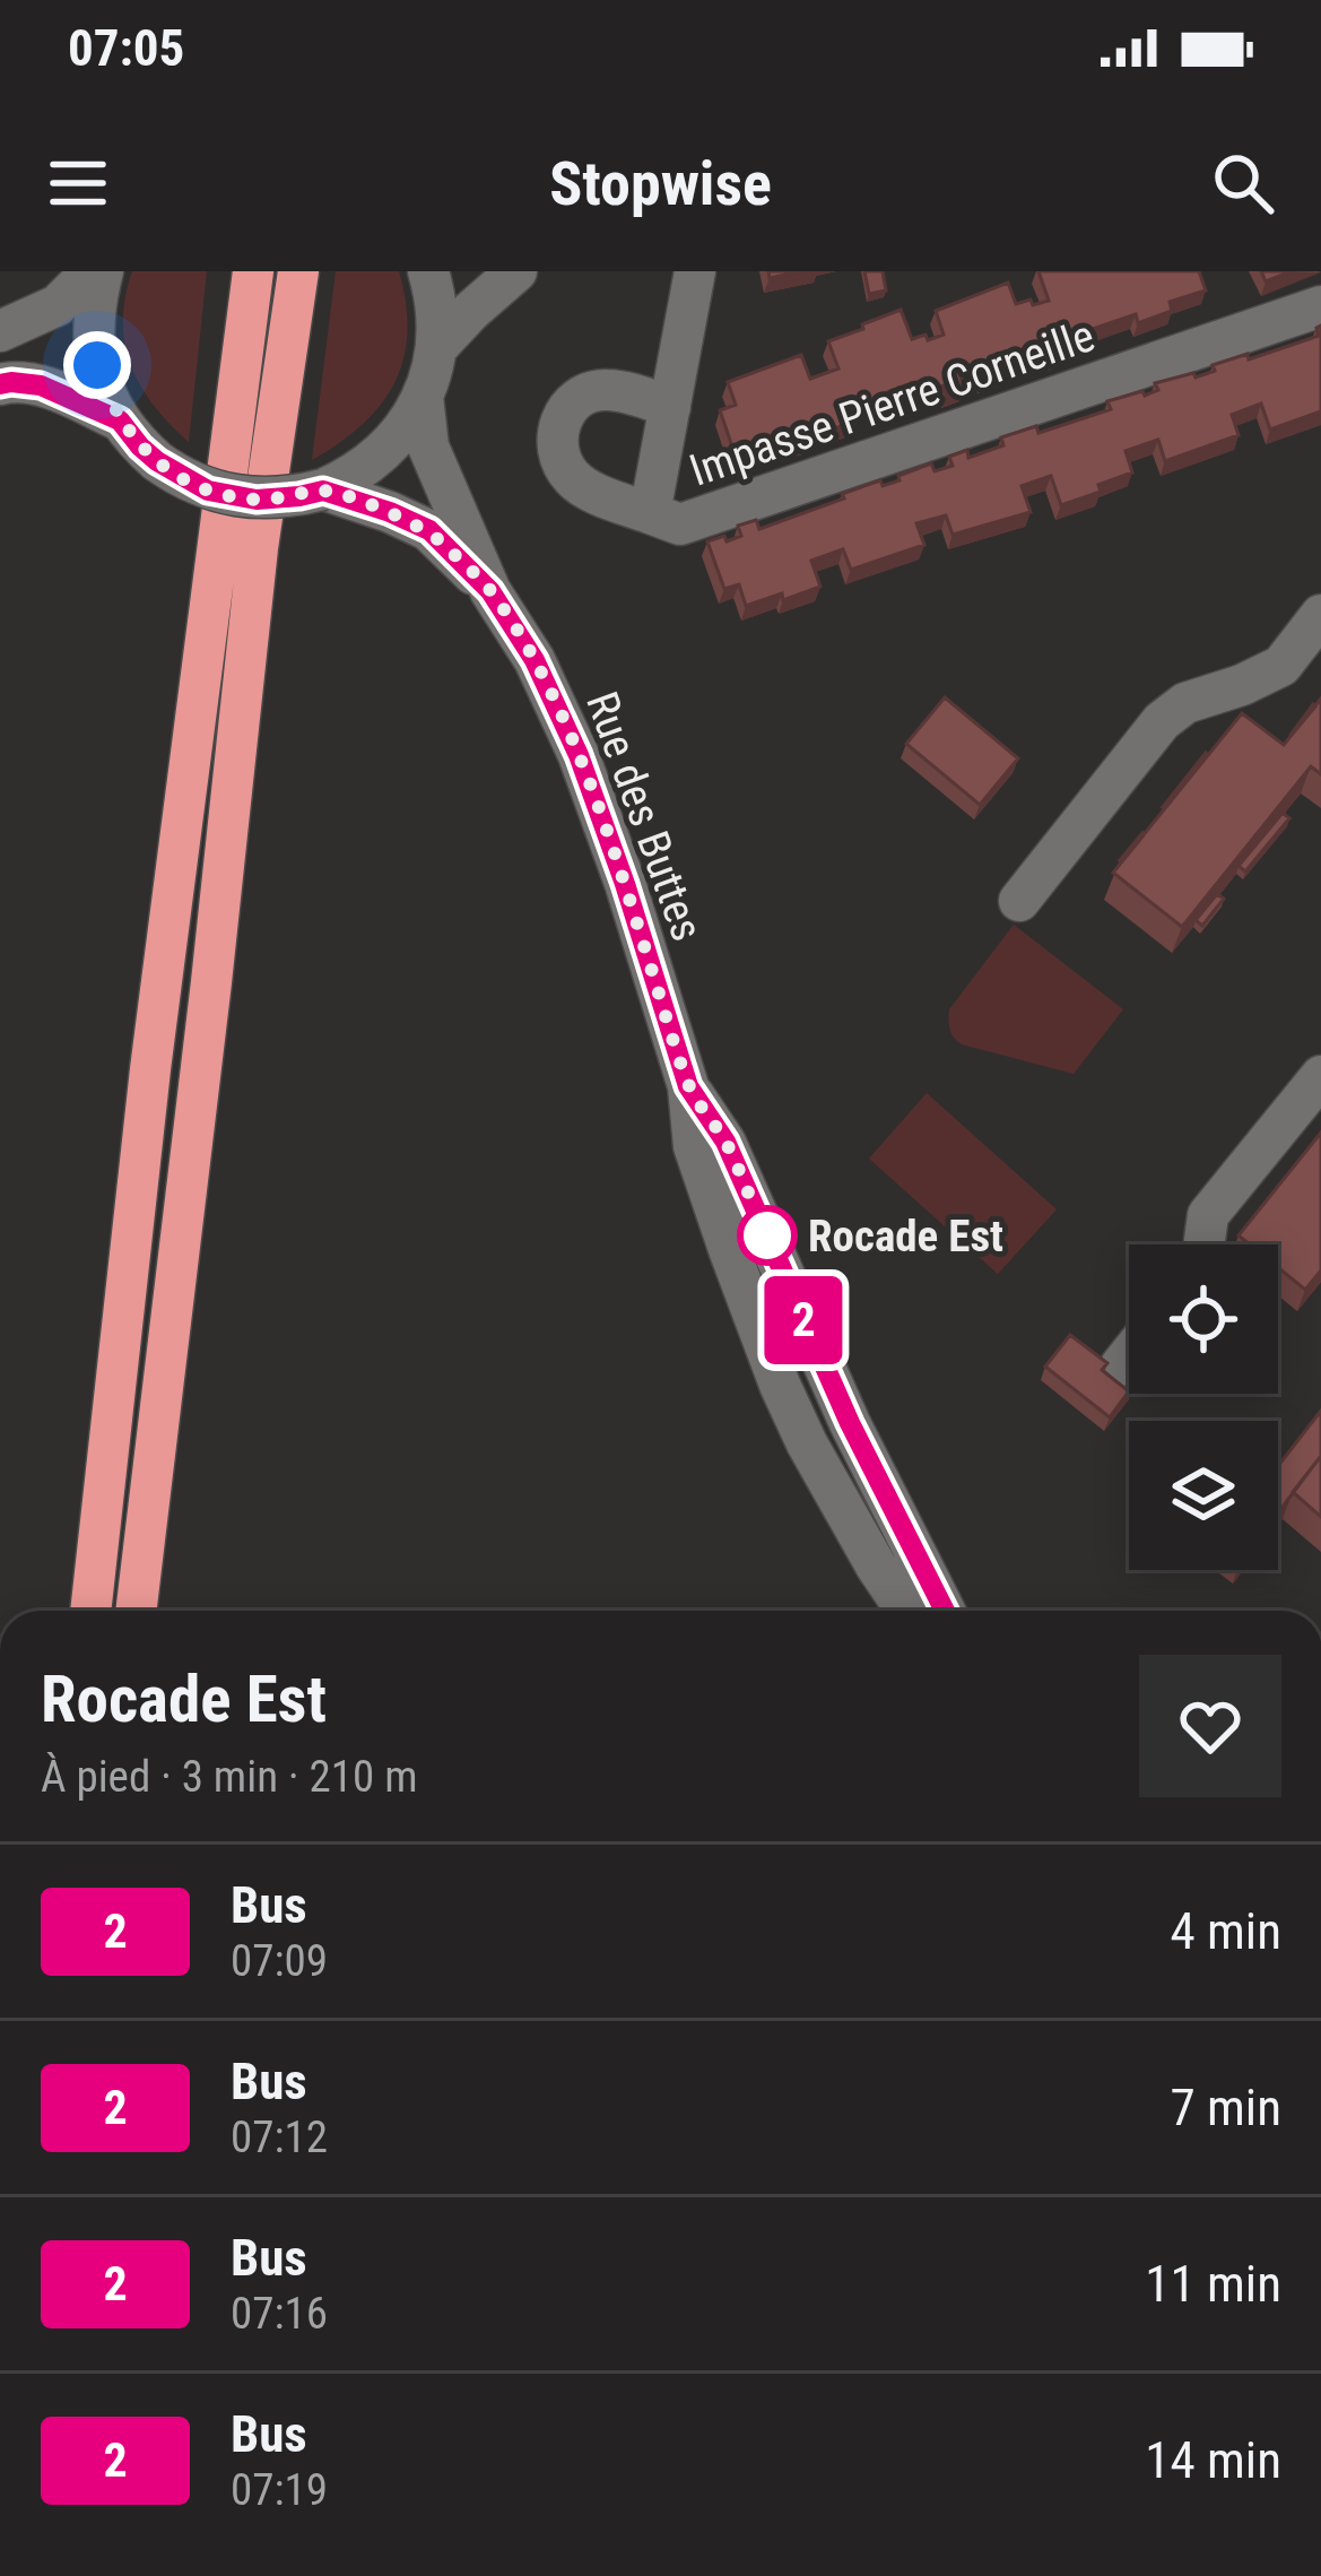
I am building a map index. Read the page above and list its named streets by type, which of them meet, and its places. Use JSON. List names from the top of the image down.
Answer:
{
  "streets": {
    "street": ["Impasse Pierre Corneille", "Rue des Buttes"]
  },
  "places": ["Rocade Est"],
  "lines": ["bus line 2"],
  "page": {
    "status": "07:05",
    "header": "Stopwise",
    "on_map": "2",
    "heading": ["Rocade Est", "À pied · 3 min · 210 m"],
    "list": [
      {
        "mark": "2",
        "name": "Bus",
        "note": "07:09",
        "value": "4 min"
      },
      {
        "mark": "2",
        "name": "Bus",
        "note": "07:12",
        "value": "7 min"
      },
      {
        "mark": "2",
        "name": "Bus",
        "note": "07:16",
        "value": "11 min"
      },
      {
        "mark": "2",
        "name": "Bus",
        "note": "07:19",
        "value": "14 min"
      }
    ]
  }
}
